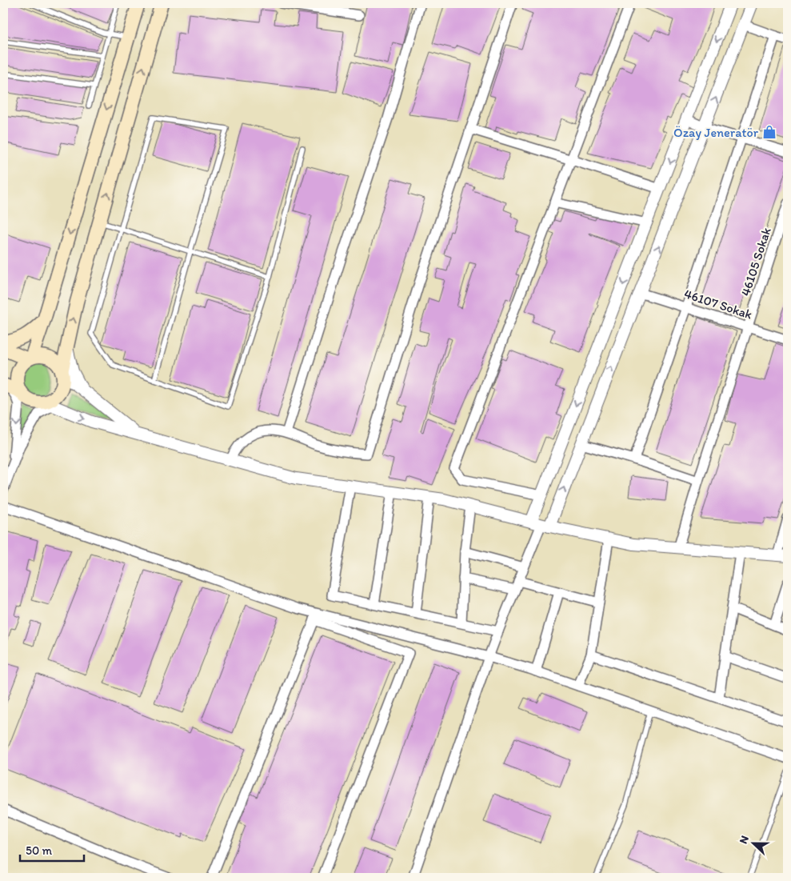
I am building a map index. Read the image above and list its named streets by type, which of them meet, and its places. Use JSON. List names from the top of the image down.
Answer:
{
  "streets": {
    "street": ["46105 Sokak", "46107 Sokak"]
  },
  "crossings": [
    ["46105 Sokak", "46107 Sokak"]
  ],
  "places": {
    "shop": ["Özay Jeneratör"]
  },
  "scale_bar": "50 m",
  "north": "left"
}
